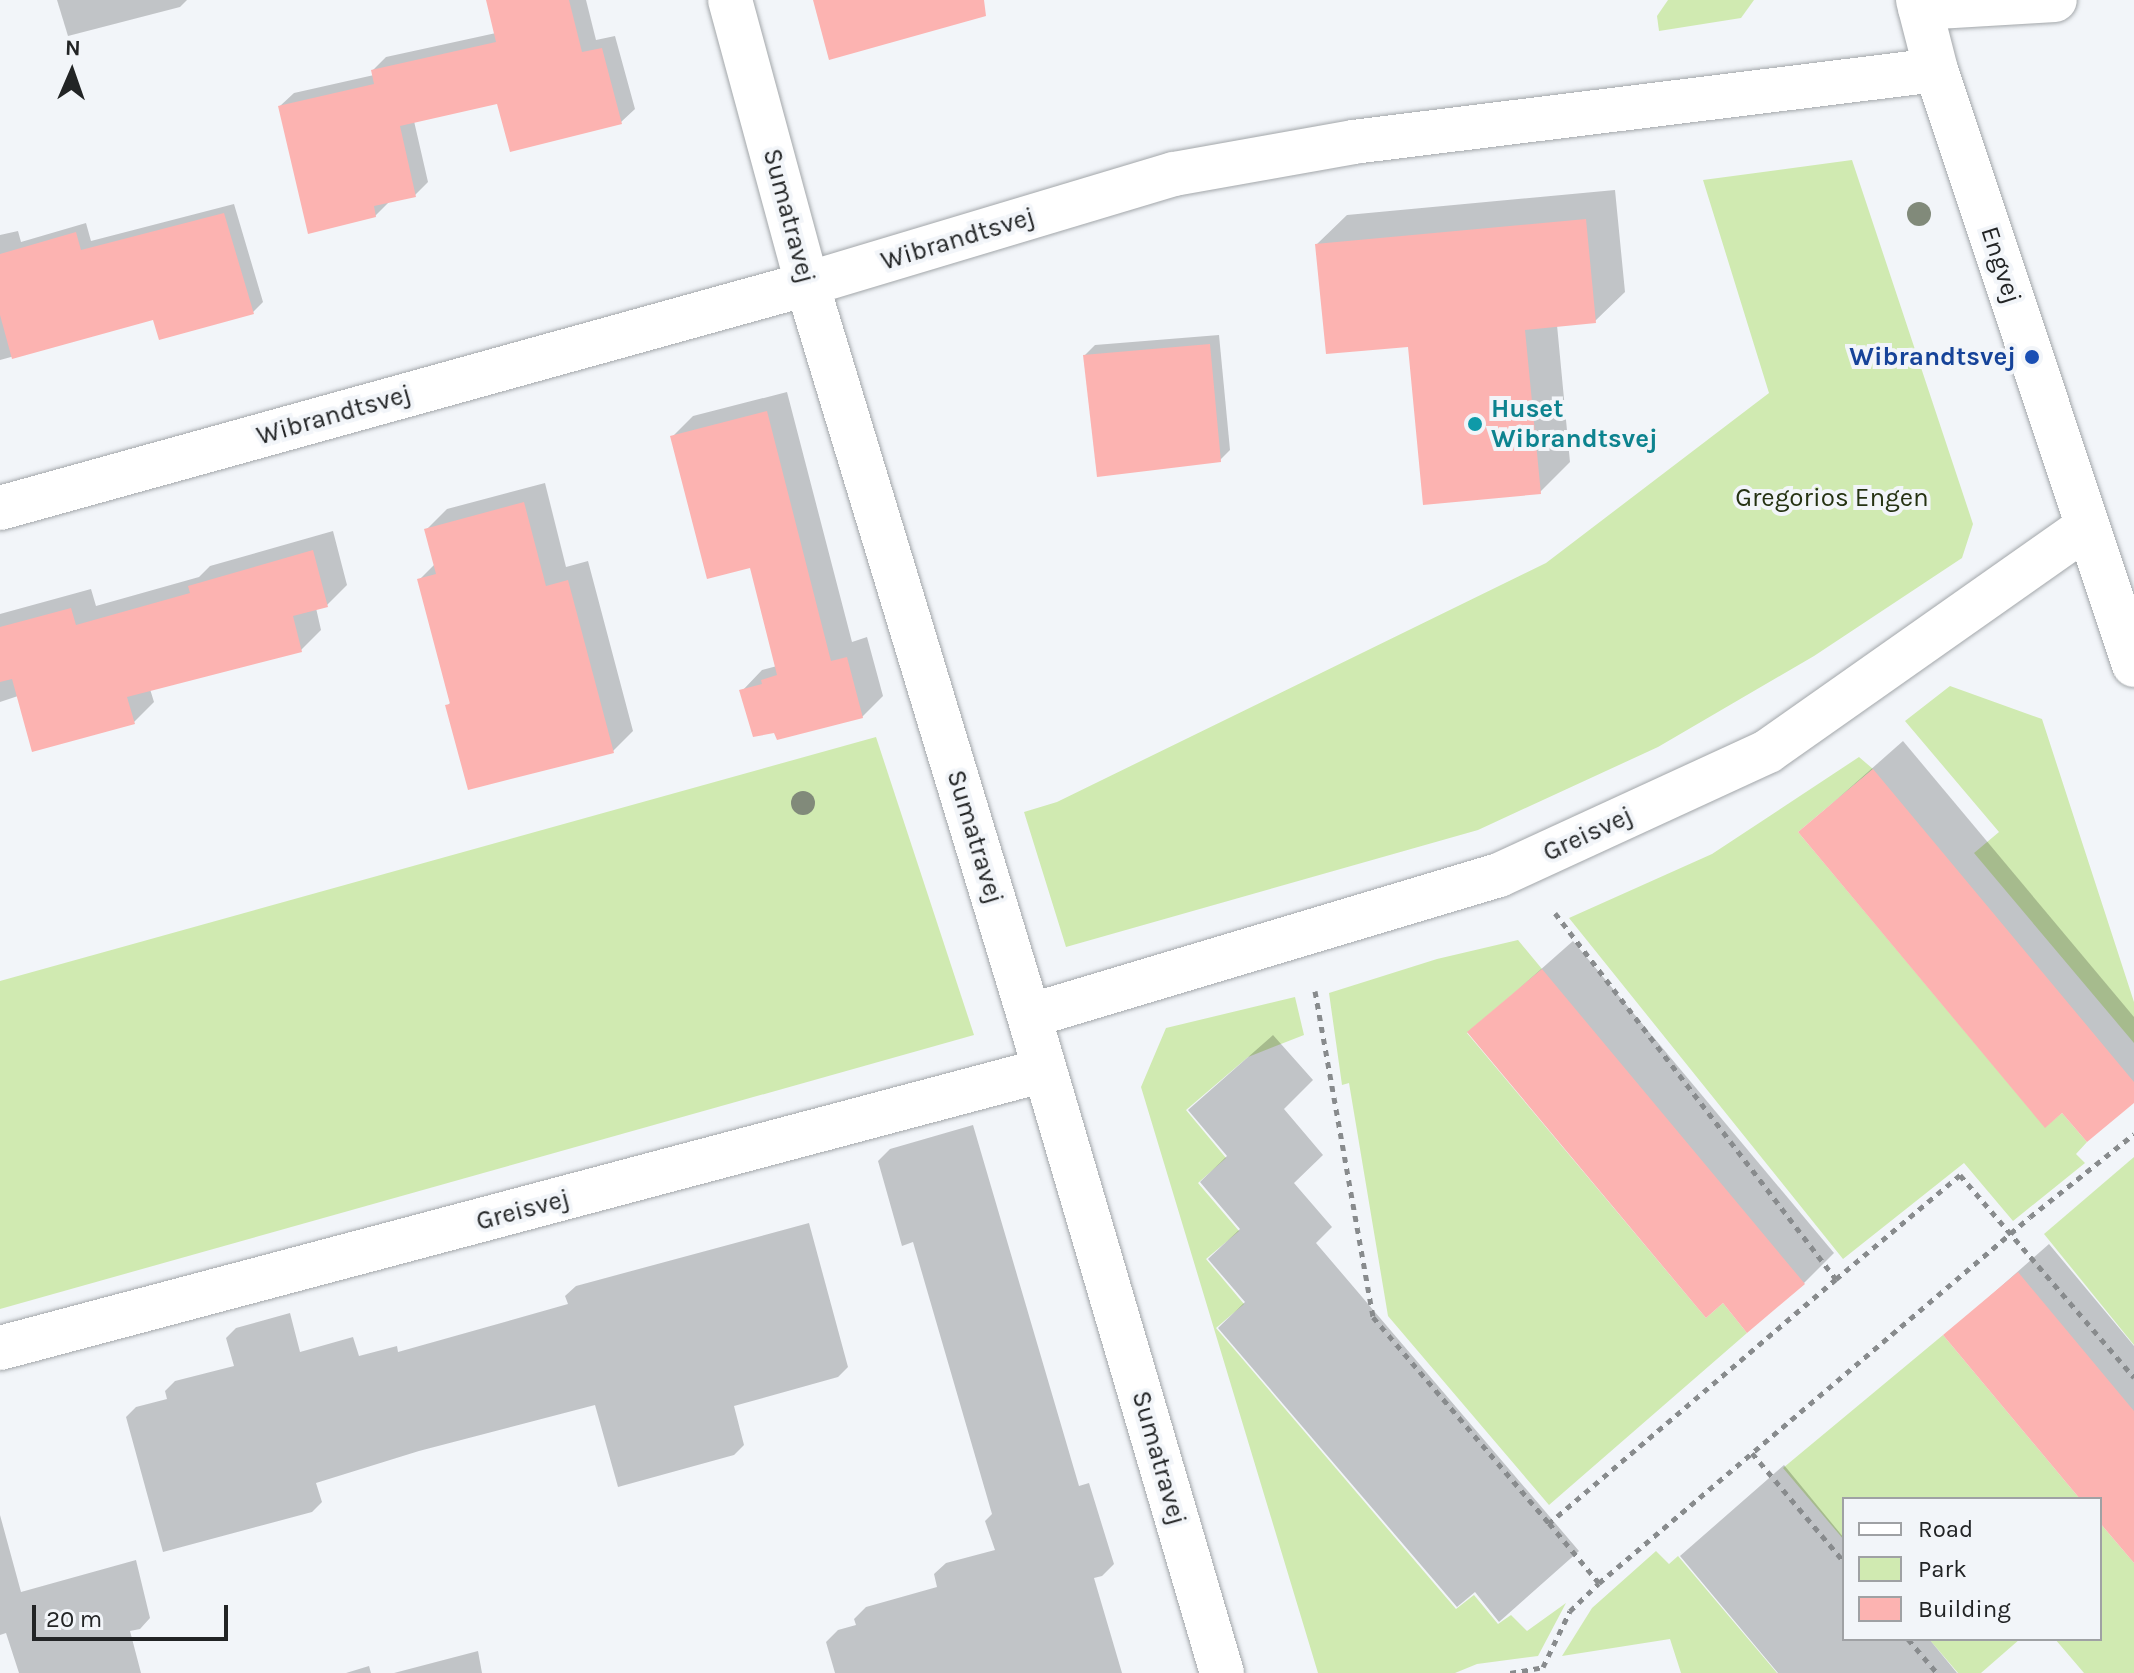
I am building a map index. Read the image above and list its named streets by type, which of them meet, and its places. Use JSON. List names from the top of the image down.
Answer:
{
  "streets": {
    "street": [
      "Sumatravej",
      "Wibrandtsvej",
      "Engvej",
      "Greisvej"
    ]
  },
  "crossings": [
    ["Sumatravej", "Wibrandtsvej"],
    ["Sumatravej", "Greisvej"],
    ["Wibrandtsvej", "Engvej"],
    ["Engvej", "Greisvej"]
  ],
  "parks": ["Gregorios Engen"],
  "places": ["Wibrandtsvej", "Huset Wibrandtsvej"],
  "legend": ["Road", "Park", "Building"],
  "scale_bar": "20 m",
  "north": "top"
}
